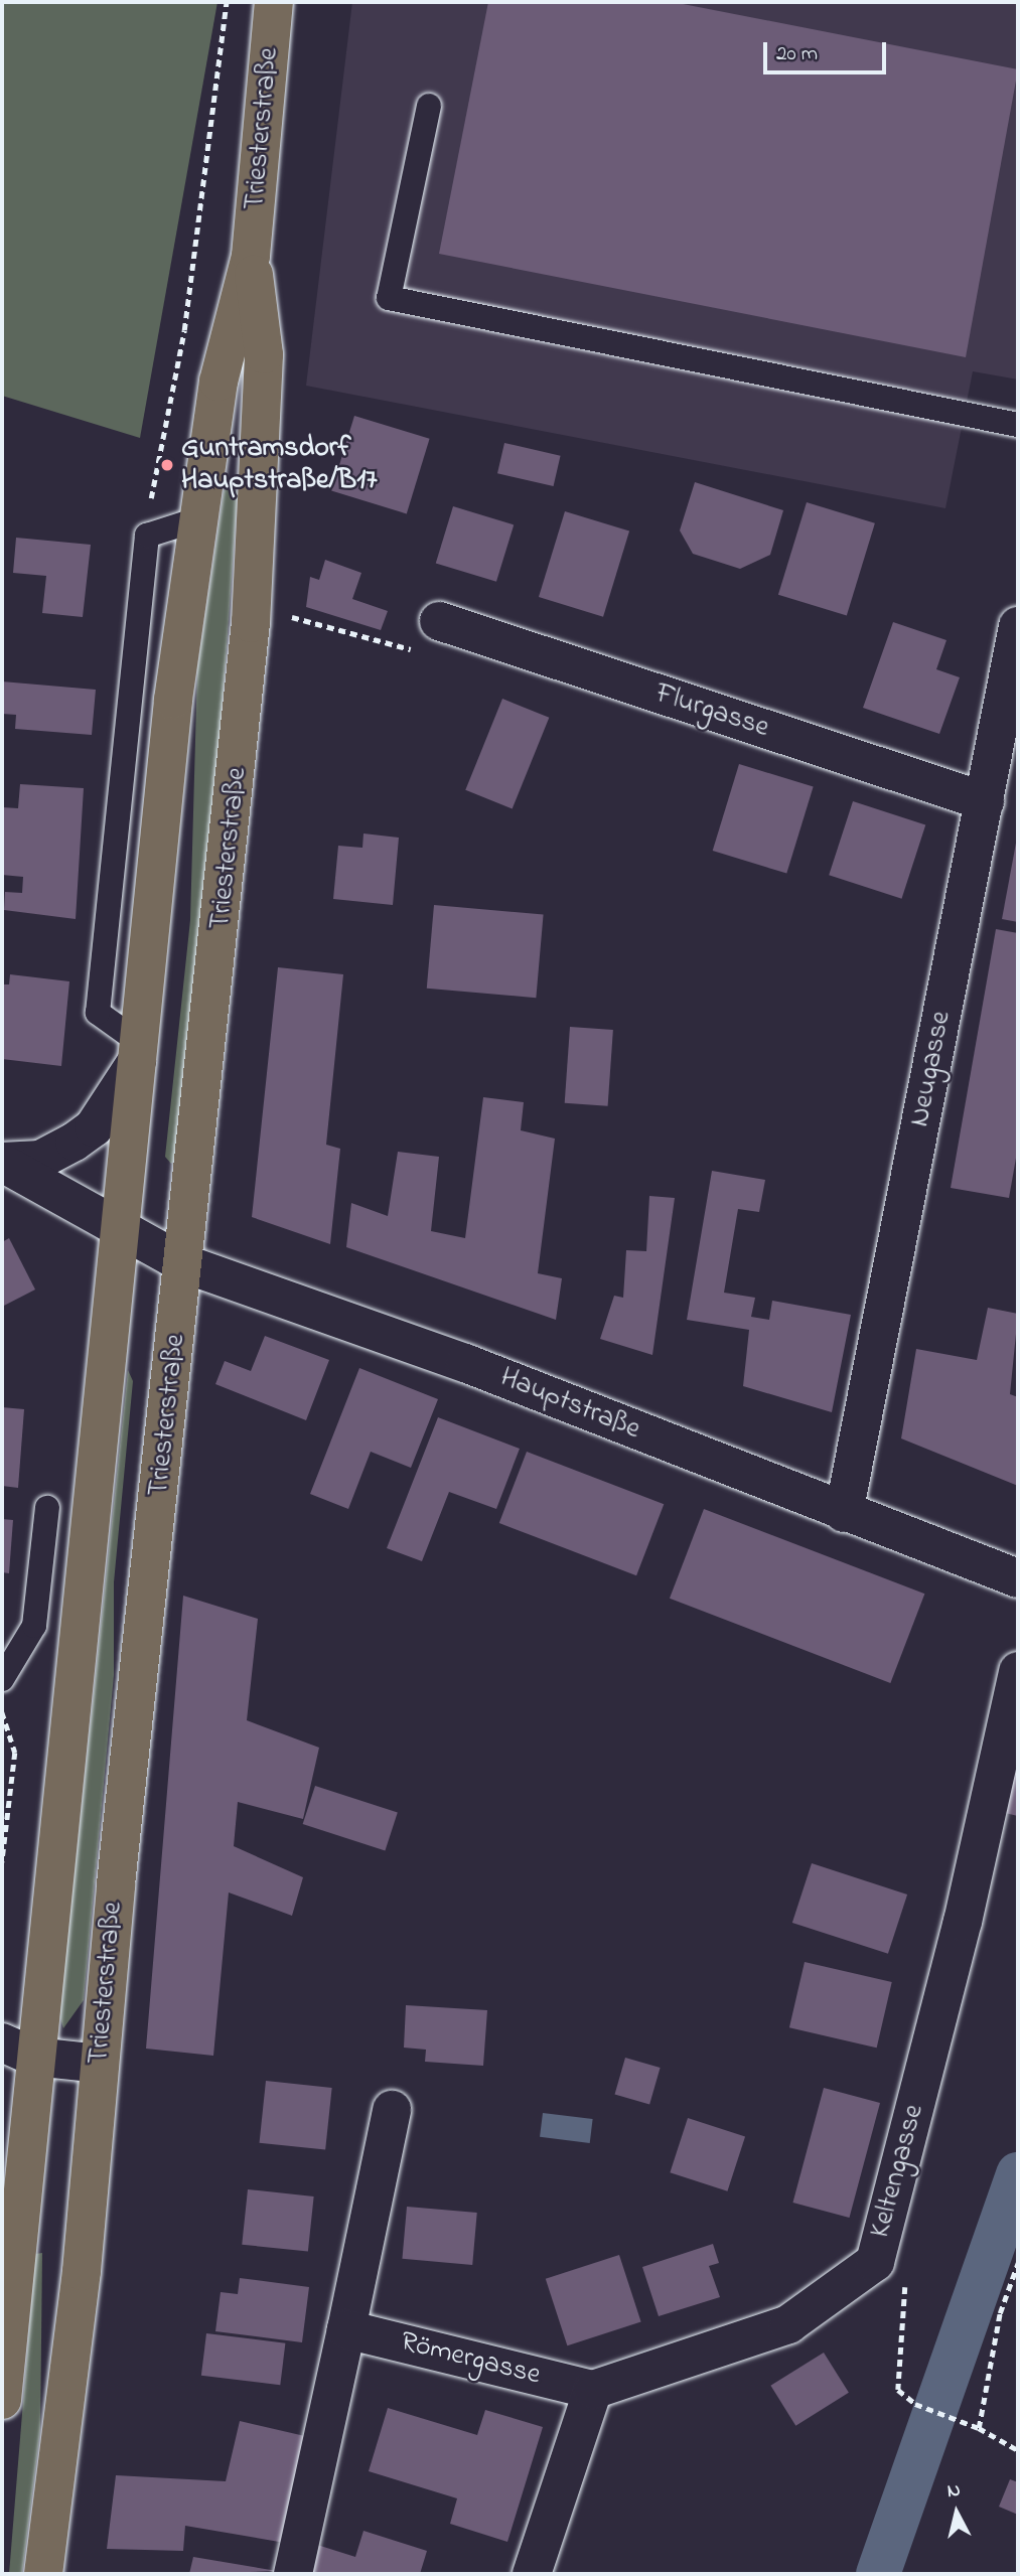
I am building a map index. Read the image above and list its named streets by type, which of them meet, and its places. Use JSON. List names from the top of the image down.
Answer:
{
  "streets": {
    "main road": ["Triesterstraße"],
    "street": [
      "Flurgasse",
      "Neugasse",
      "Hauptstraße",
      "Keltengasse",
      "Römergasse"
    ]
  },
  "crossings": [
    ["Triesterstraße", "Hauptstraße"],
    ["Flurgasse", "Neugasse"],
    ["Neugasse", "Hauptstraße"],
    ["Keltengasse", "Römergasse"]
  ],
  "places": ["Guntramsdorf Hauptstraße/B17"],
  "scale_bar": "20 m",
  "north": "top"
}
